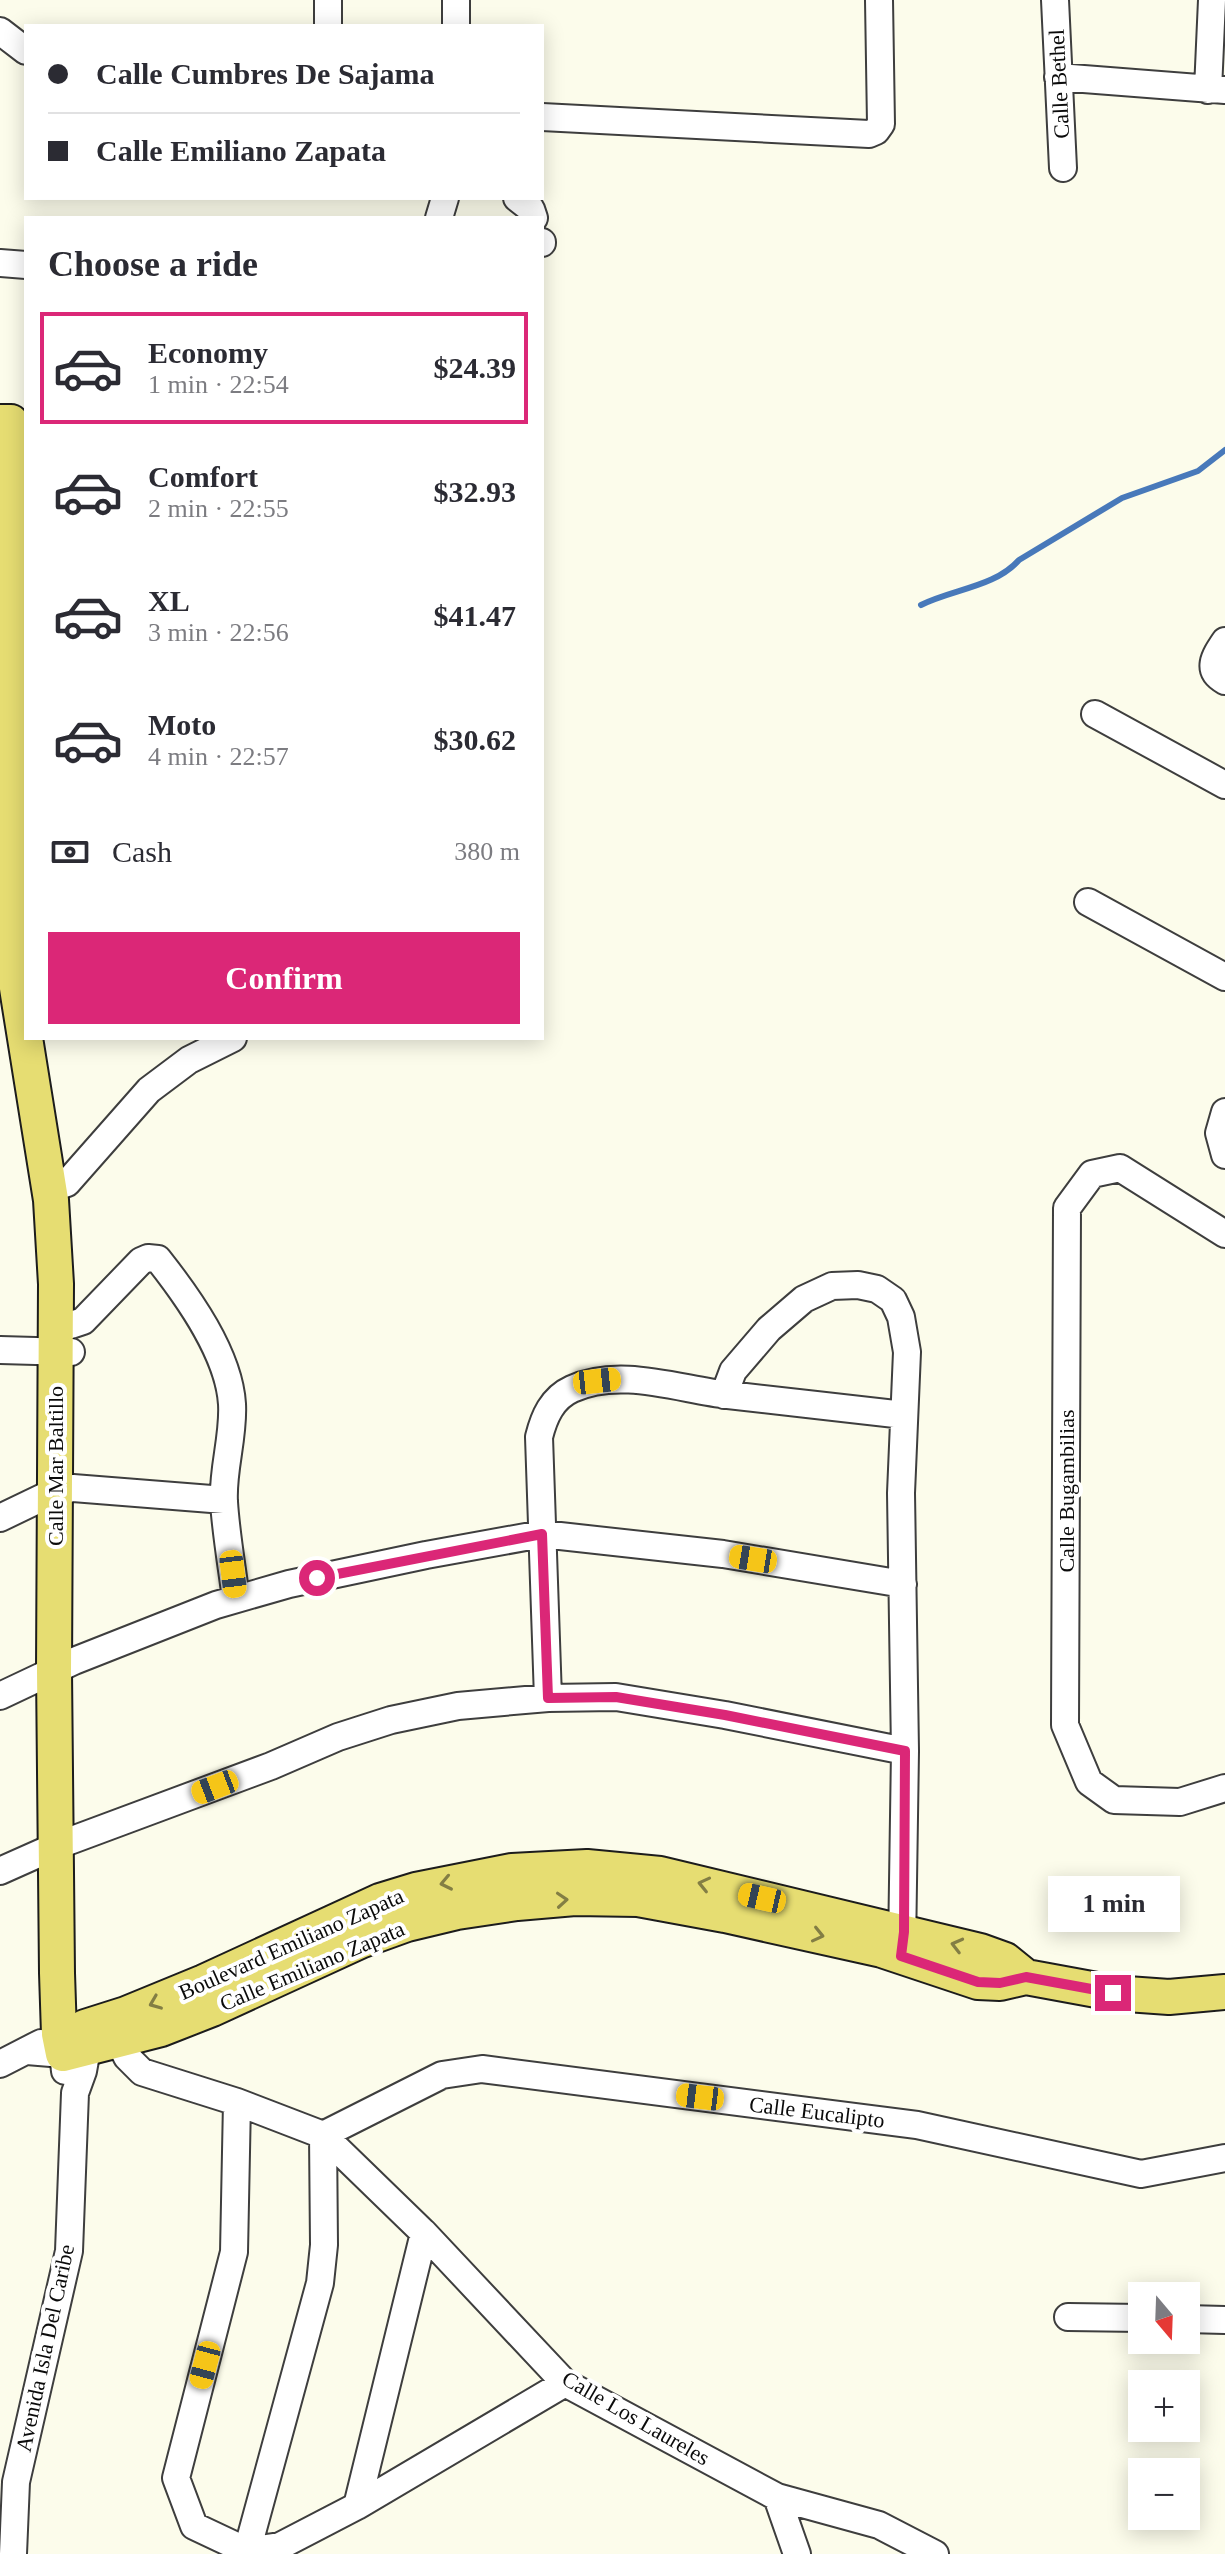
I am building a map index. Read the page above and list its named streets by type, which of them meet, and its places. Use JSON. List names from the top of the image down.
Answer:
{
  "streets": {
    "main road": ["Calle Mar Baltillo", "Calle Emiliano Zapata"],
    "street": [
      "Calle Bethel",
      "Calle Bugambilias",
      "Calle Eucalipto",
      "Avenida Isla Del Caribe",
      "Calle Los Laureles"
    ]
  },
  "crossings": [
    ["Calle Mar Baltillo", "Calle Emiliano Zapata"],
    ["Calle Mar Baltillo", "Avenida Isla Del Caribe"],
    ["Calle Emiliano Zapata", "Avenida Isla Del Caribe"],
    ["Calle Eucalipto", "Calle Los Laureles"]
  ],
  "north": "bottom",
  "page": {
    "banner": ["Calle Cumbres De Sajama", "Calle Emiliano Zapata"],
    "heading": "Choose a ride",
    "list": [
      {
        "name": "Economy",
        "note": "1 min · 22:54",
        "value": "$24.39"
      },
      {
        "name": "Comfort",
        "note": "2 min · 22:55",
        "value": "$32.93"
      },
      {
        "name": "XL",
        "note": "3 min · 22:56",
        "value": "$41.47"
      },
      {
        "name": "Moto",
        "note": "4 min · 22:57",
        "value": "$30.62"
      }
    ],
    "pay": ["Cash", "380 m"],
    "buttons": "Confirm",
    "bubble": "1 min",
    "map_buttons": ["+", "−"]
  }
}
